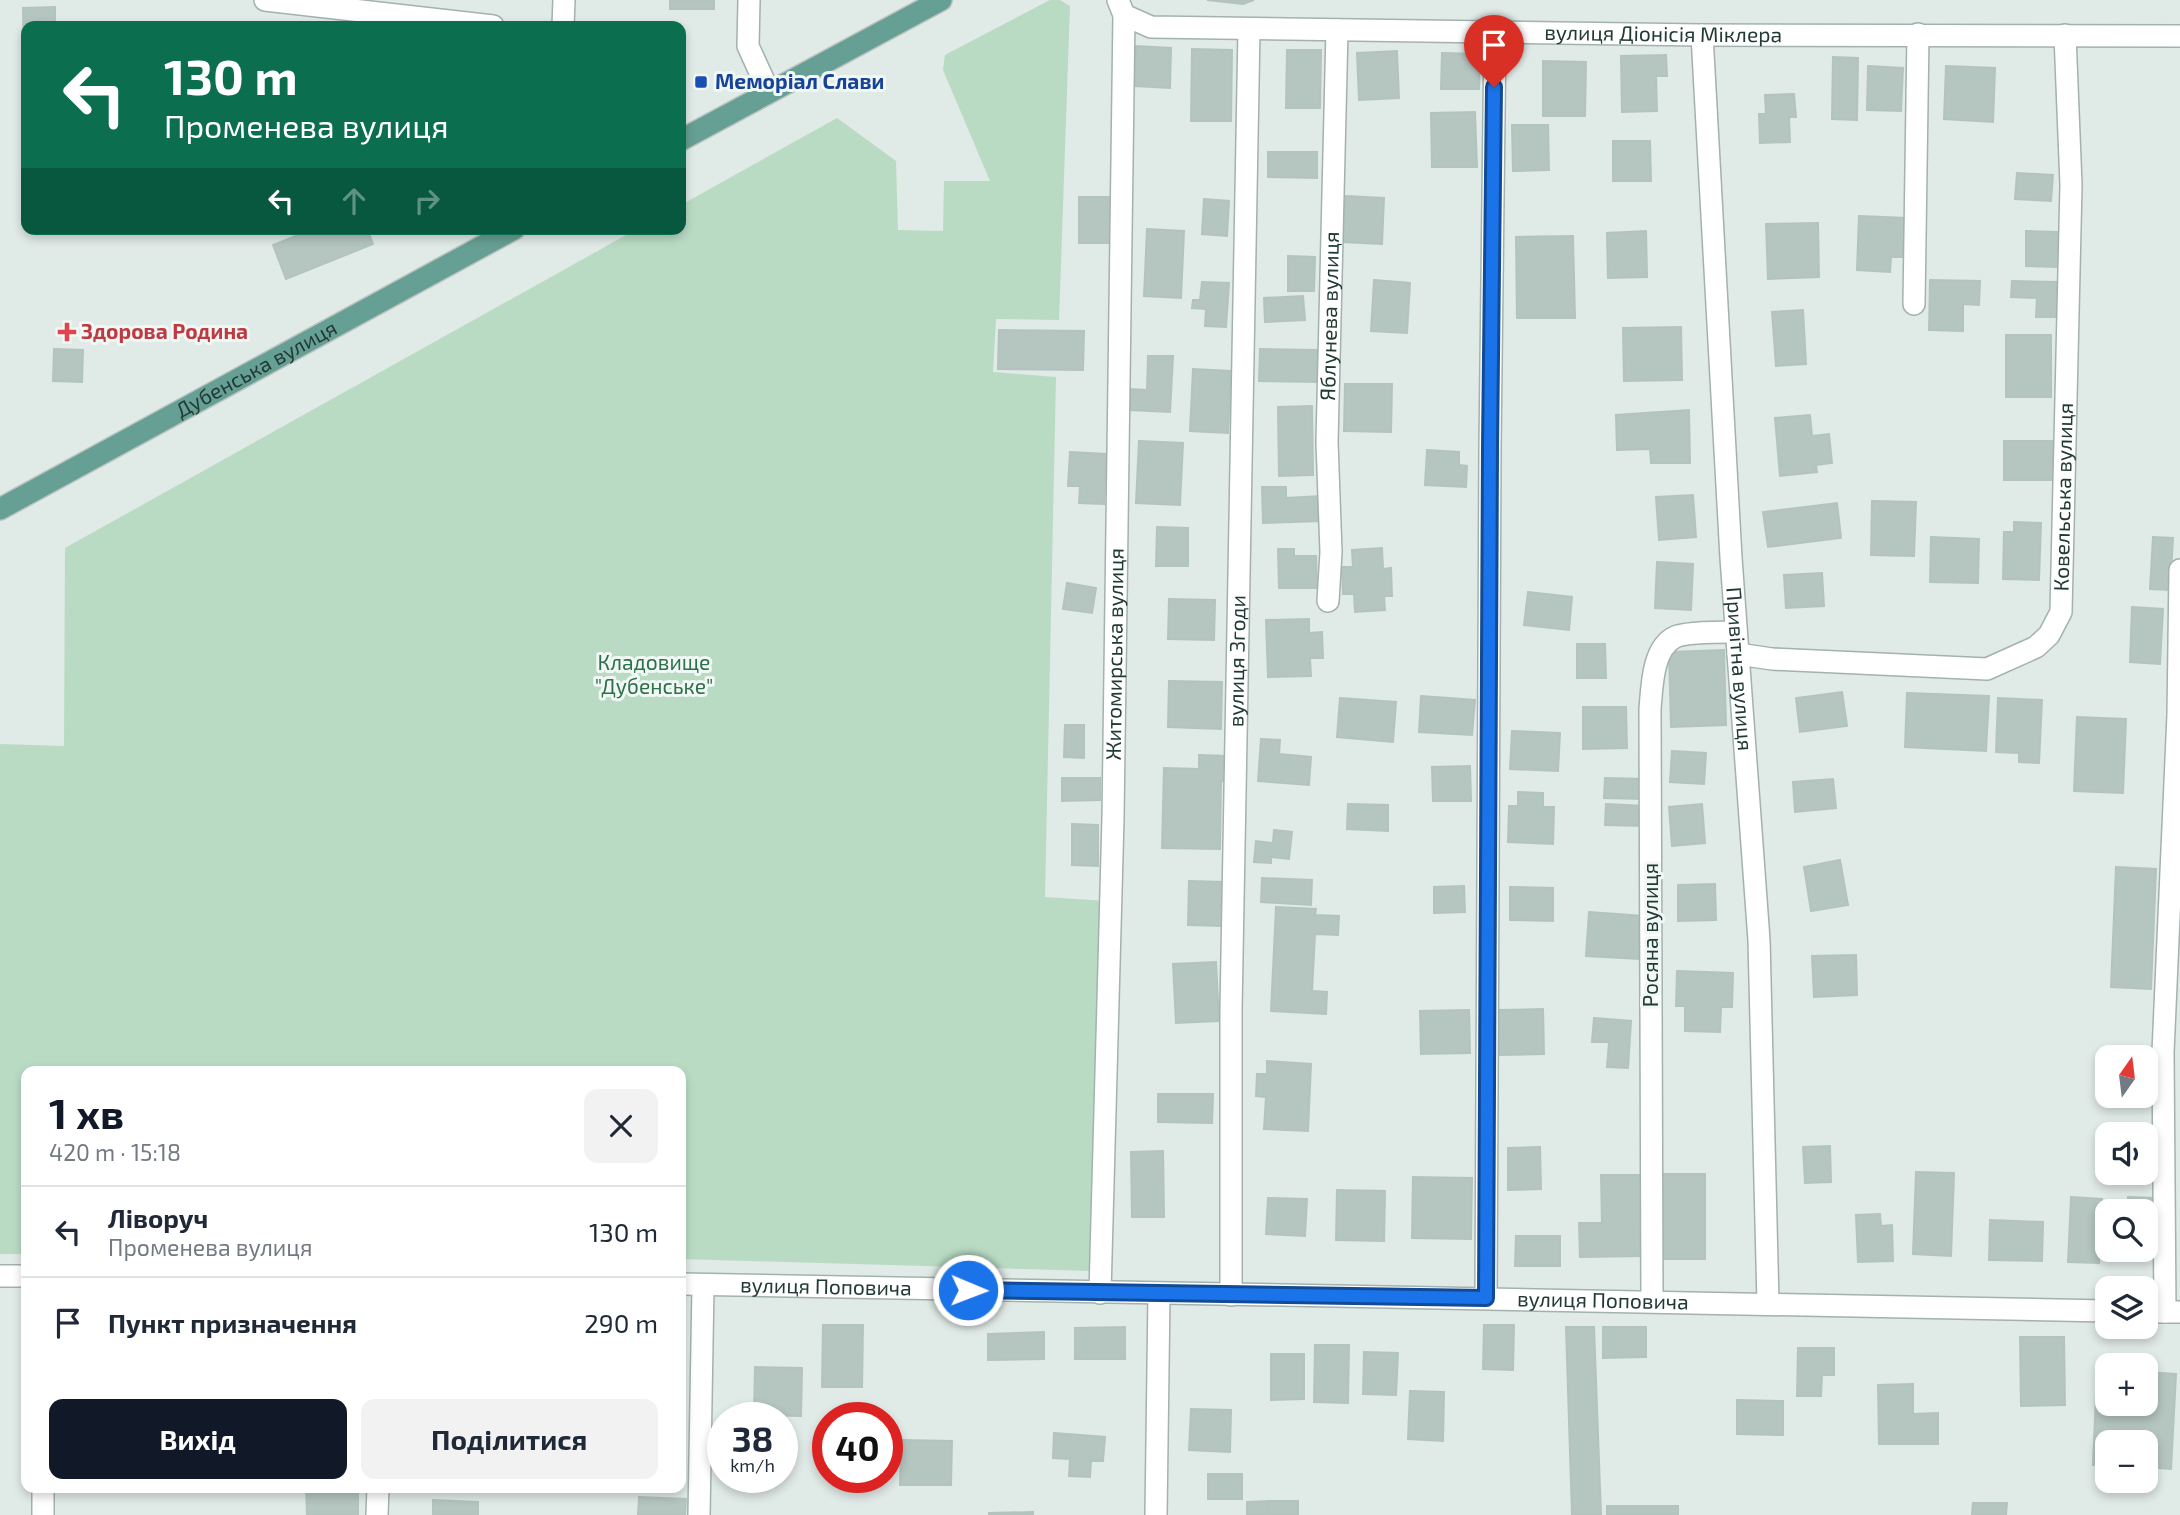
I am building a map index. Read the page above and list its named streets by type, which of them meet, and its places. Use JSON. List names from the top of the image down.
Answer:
{
  "streets": {
    "main road": ["Дубенська вулиця"],
    "street": [
      "вулиця Діонісія Міклера",
      "Яблунева вулиця",
      "Ковельська вулиця",
      "Житомирська вулиця",
      "вулиця Згоди",
      "Привітна вулиця",
      "Росяна вулиця",
      "вулиця Поповича"
    ]
  },
  "crossings": [
    ["вулиця Діонісія Міклера", "Яблунева вулиця"],
    ["вулиця Діонісія Міклера", "Ковельська вулиця"],
    ["вулиця Діонісія Міклера", "Житомирська вулиця"],
    ["вулиця Діонісія Міклера", "вулиця Згоди"],
    ["вулиця Діонісія Міклера", "Привітна вулиця"],
    ["Ковельська вулиця", "Привітна вулиця"],
    ["Житомирська вулиця", "вулиця Поповича"],
    ["вулиця Згоди", "вулиця Поповича"],
    ["Привітна вулиця", "Росяна вулиця"],
    ["Привітна вулиця", "вулиця Поповича"],
    ["Росяна вулиця", "вулиця Поповича"]
  ],
  "parks": ["Кладовище \"Дубенське\""],
  "places": {
    "transit": ["Меморіал Слави"],
    "health": ["Здорова Родина"]
  },
  "north": "top",
  "page": {
    "turn": ["130 m", "Променева вулиця"],
    "map_buttons": ["+", "−"],
    "heading": ["1 хв", "420 m · 15:18"],
    "list": [
      {
        "name": "Ліворуч",
        "note": "Променева вулиця",
        "value": "130 m"
      },
      {
        "name": "Пункт призначення",
        "value": "290 m"
      }
    ],
    "buttons": ["Вихід", "Поділитися"],
    "speed": "38 km/h",
    "limit": "40"
  }
}
